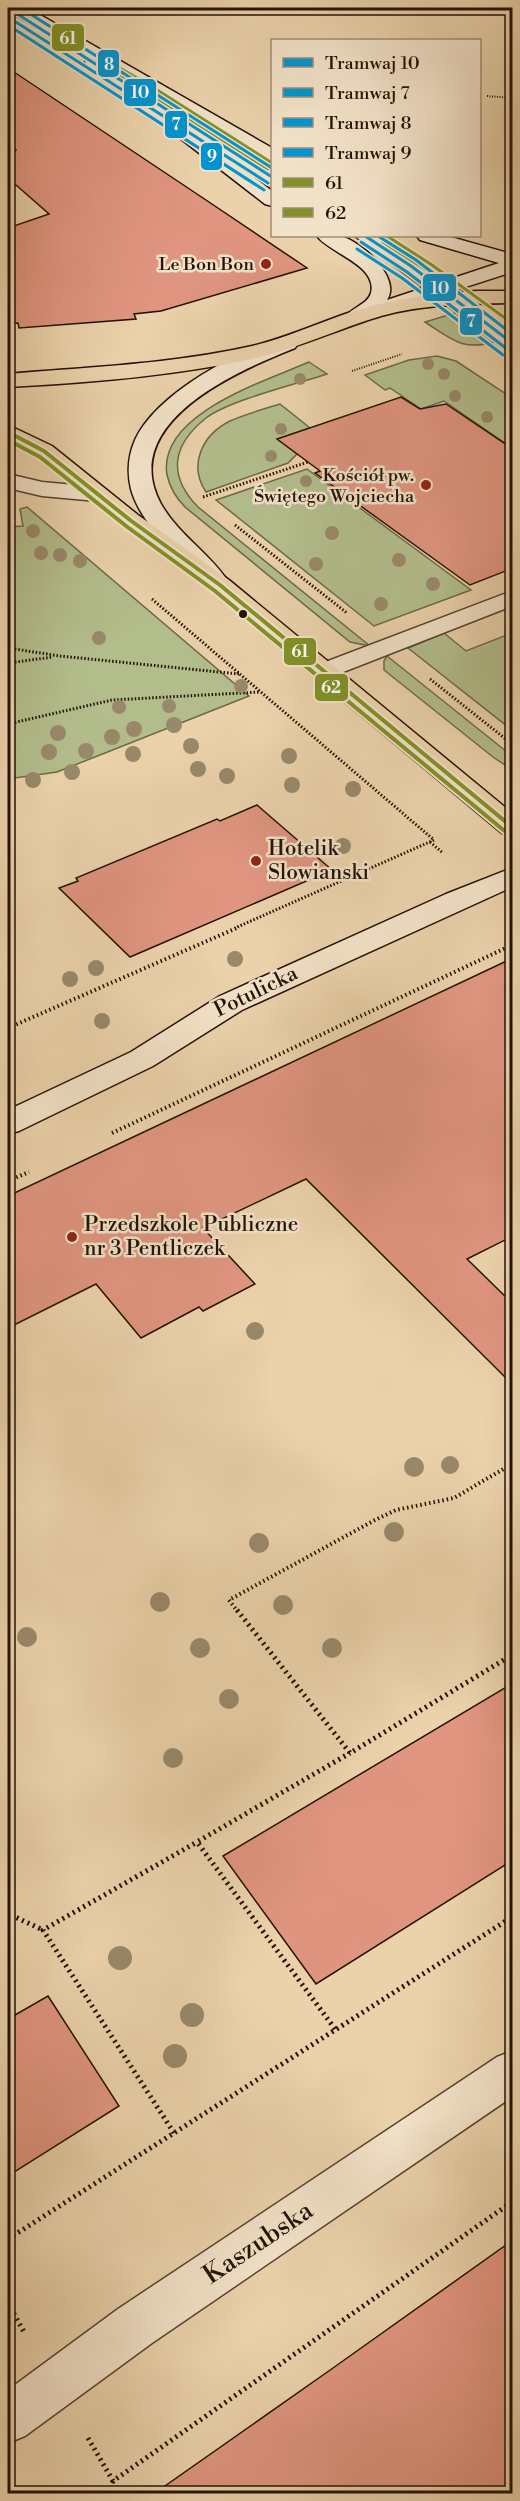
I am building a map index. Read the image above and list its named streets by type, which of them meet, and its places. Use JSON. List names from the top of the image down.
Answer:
{
  "streets": {
    "street": ["Potulicka", "Kaszubska"]
  },
  "places": [
    "Le Bon Bon",
    "Kościół pw. Świętego Wojciecha",
    "Hotelik Slowianski",
    "Przedszkole Publiczne nr 3 Pentliczek"
  ],
  "lines": [
    "tram line 10",
    "tram line 8",
    "transit line 61",
    "transit line 62",
    "tram line 7",
    "tram line 9"
  ],
  "legend": [
    "Tramwaj 10",
    "Tramwaj 7",
    "Tramwaj 8",
    "Tramwaj 9",
    "61",
    "62"
  ]
}
